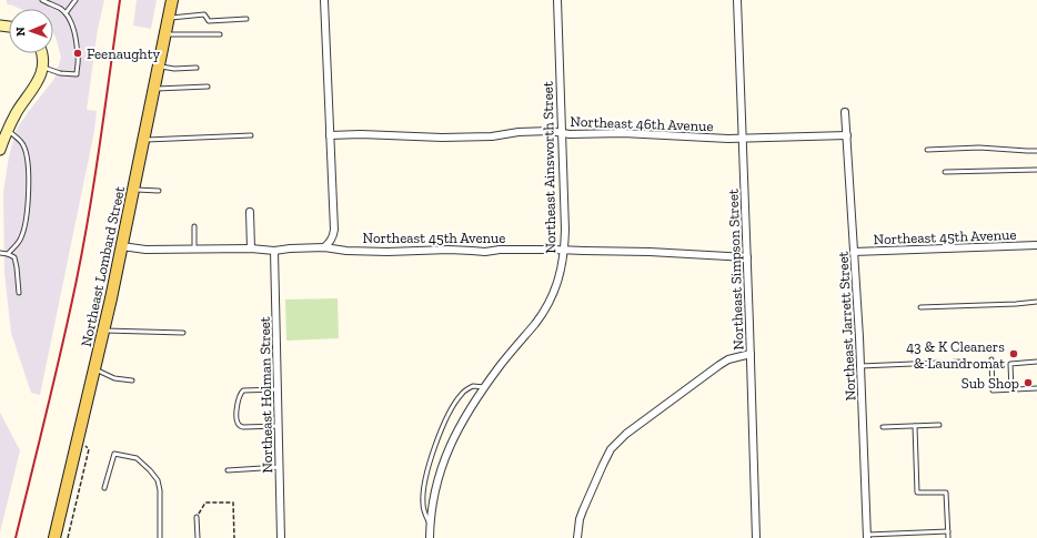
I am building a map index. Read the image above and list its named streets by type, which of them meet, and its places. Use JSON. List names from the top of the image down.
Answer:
{
  "streets": {
    "main road": ["Northeast Lombard Street"],
    "street": [
      "Northeast 46th Avenue",
      "Northeast Ainsworth Street",
      "Northeast 45th Avenue",
      "Northeast Simpson Street",
      "Northeast Jarrett Street",
      "Northeast Holman Street"
    ]
  },
  "crossings": [
    ["Northeast 46th Avenue", "Northeast Ainsworth Street"],
    ["Northeast 46th Avenue", "Northeast Simpson Street"],
    ["Northeast 46th Avenue", "Northeast Jarrett Street"],
    ["Northeast Ainsworth Street", "Northeast 45th Avenue"],
    ["Northeast 45th Avenue", "Northeast Lombard Street"],
    ["Northeast 45th Avenue", "Northeast Simpson Street"],
    ["Northeast 45th Avenue", "Northeast Jarrett Street"],
    ["Northeast 45th Avenue", "Northeast Holman Street"]
  ],
  "places": ["Feenaughty", "43 & K Cleaners & Laundromat", "Sub Shop"],
  "north": "left"
}
